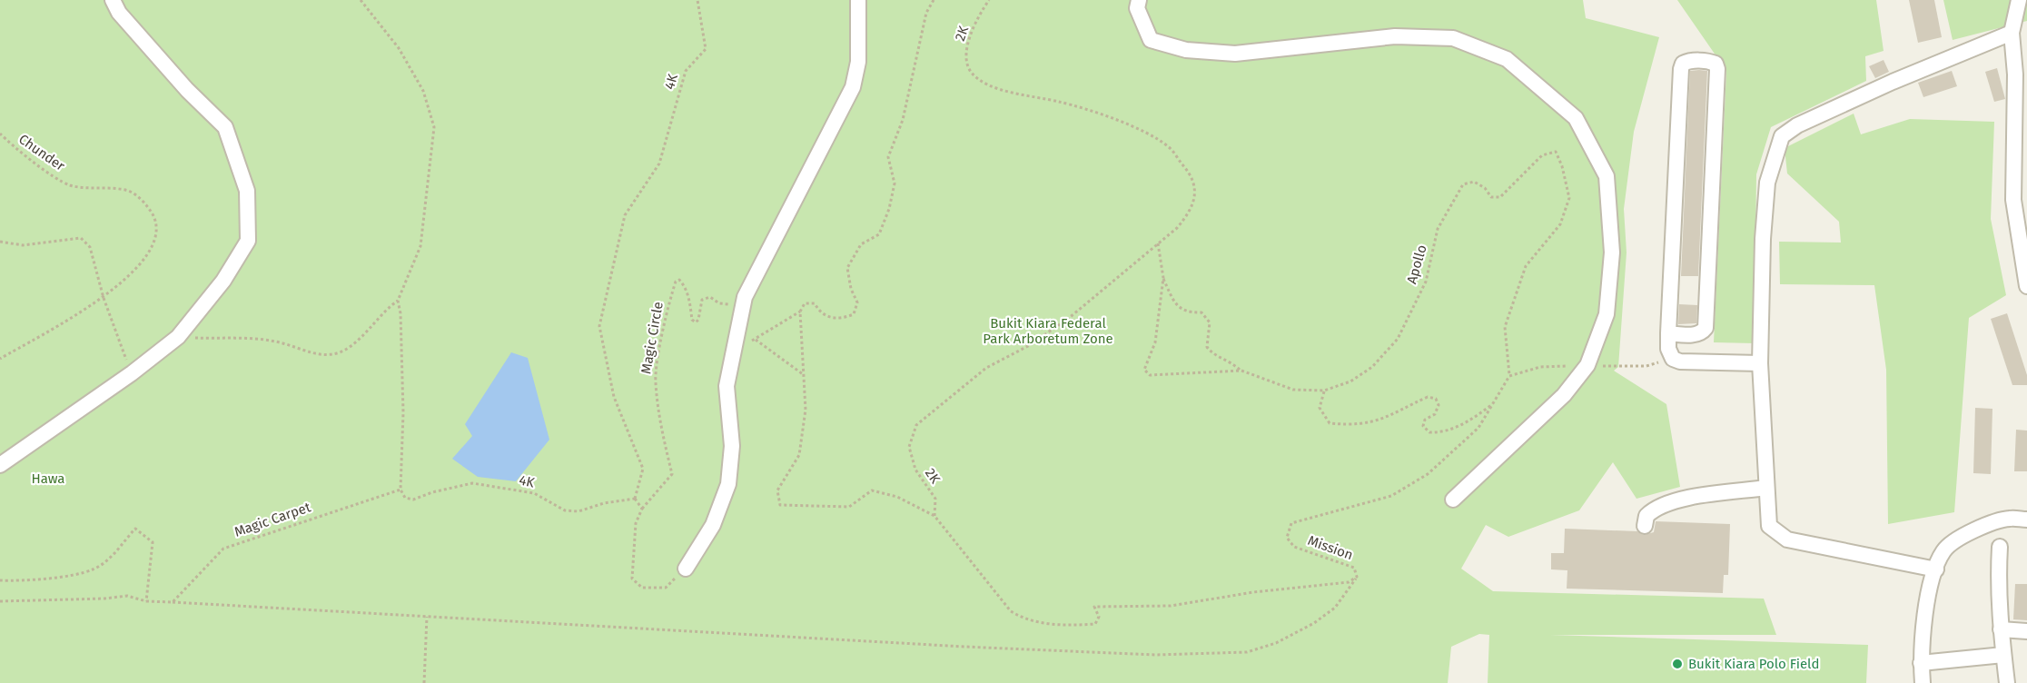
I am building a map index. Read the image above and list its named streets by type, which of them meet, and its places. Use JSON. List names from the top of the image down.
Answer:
{
  "streets": {
    "path": [
      "2K",
      "4K",
      "Chunder",
      "Apollo",
      "Magic Circle",
      "Magic Carpet",
      "Mission"
    ]
  },
  "crossings": [
    ["2K", "Apollo"],
    ["2K", "Mission"],
    ["4K", "Magic Carpet"],
    ["Apollo", "Mission"]
  ],
  "parks": ["Bukit Kiara Federal Park Arboretum Zone", "Hawa"],
  "places": ["Bukit Kiara Polo Field"]
}
